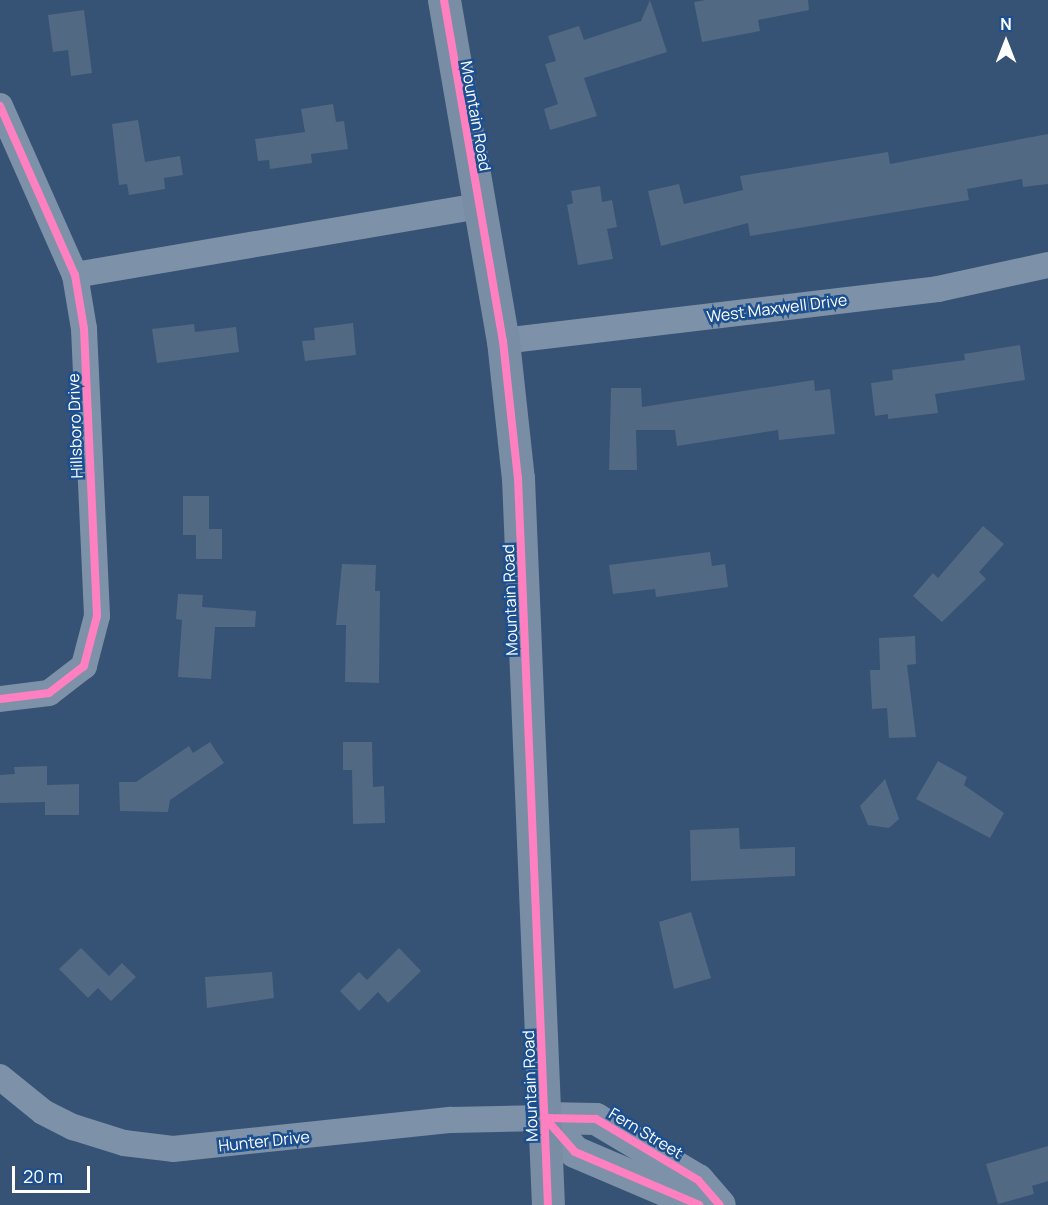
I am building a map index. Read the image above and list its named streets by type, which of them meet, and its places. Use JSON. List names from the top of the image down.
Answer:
{
  "streets": {
    "main road": ["Mountain Road"],
    "street": [
      "West Maxwell Drive",
      "Hillsboro Drive",
      "Fern Street",
      "Hunter Drive"
    ]
  },
  "crossings": [
    ["Mountain Road", "West Maxwell Drive"],
    ["Mountain Road", "Fern Street"],
    ["Mountain Road", "Hunter Drive"],
    ["Fern Street", "Hunter Drive"]
  ],
  "scale_bar": "20 m",
  "north": "top"
}
